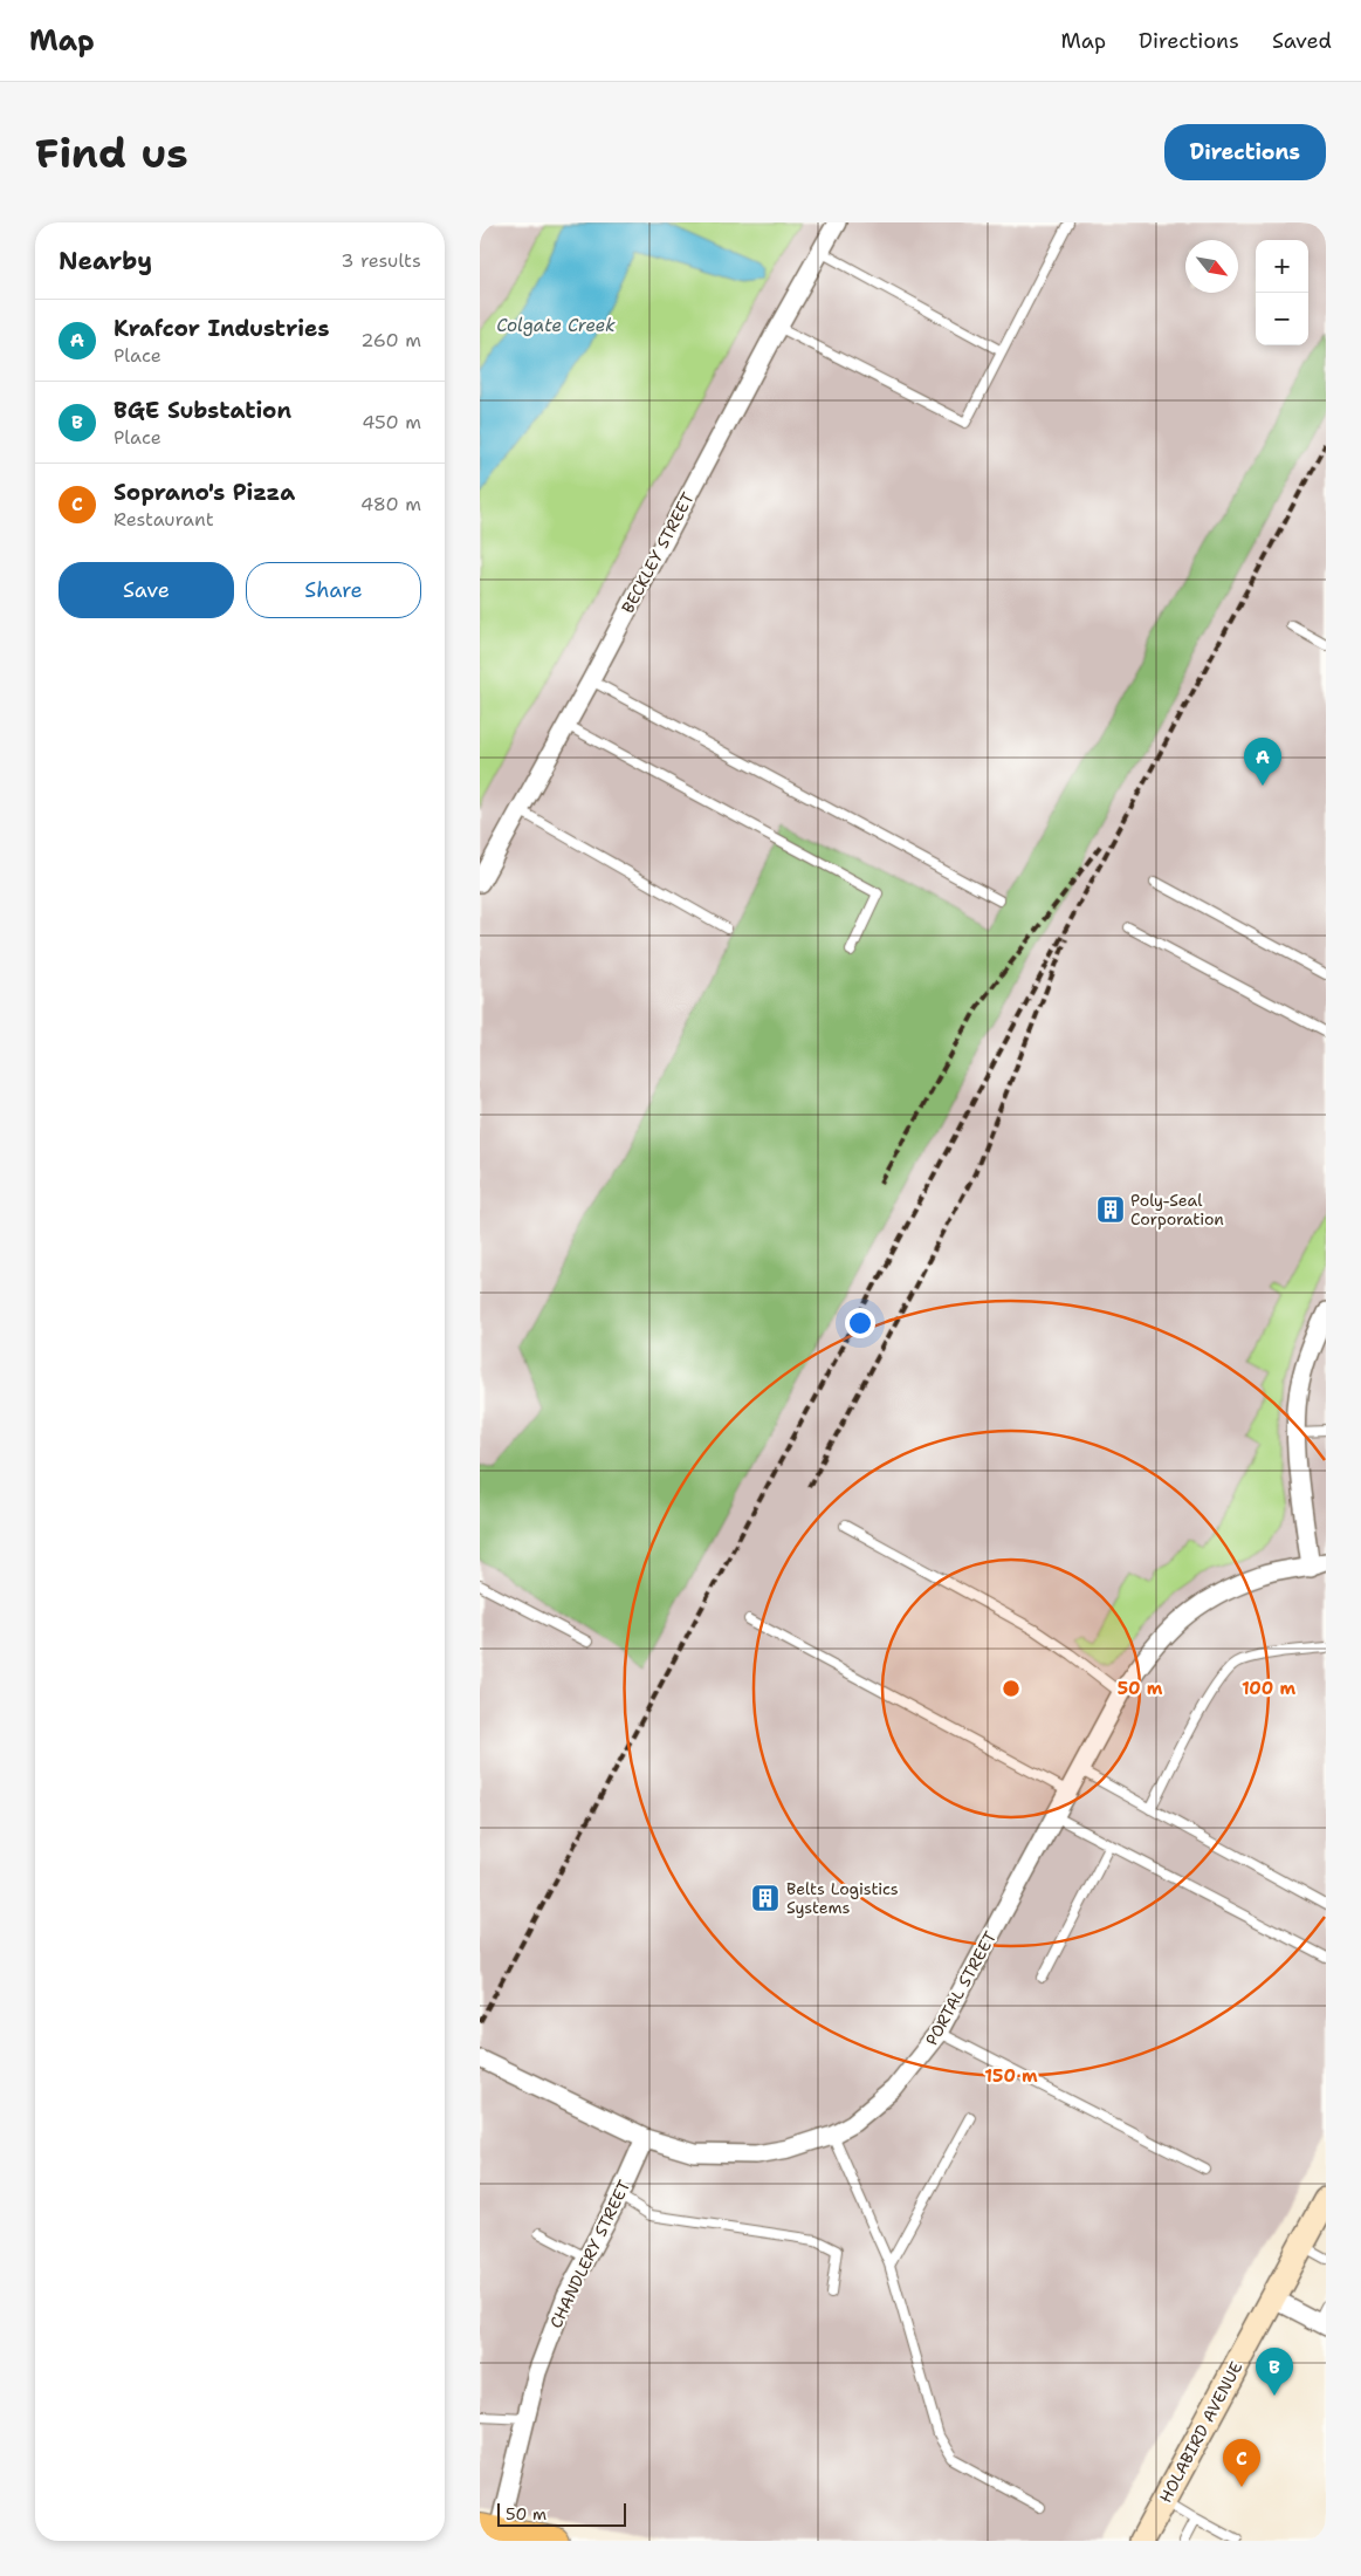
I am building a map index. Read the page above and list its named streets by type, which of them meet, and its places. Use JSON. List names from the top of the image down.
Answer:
{
  "streets": {
    "main road": ["HOLABIRD AVENUE"],
    "street": ["BECKLEY STREET", "PORTAL STREET", "CHANDLERY STREET"]
  },
  "crossings": [
    ["PORTAL STREET", "CHANDLERY STREET"]
  ],
  "water": ["Colgate Creek"],
  "places": {
    "building": ["Poly-Seal Corporation", "Belts Logistics Systems"]
  },
  "scale_bar": "50 m",
  "north": "bottom right",
  "page": {
    "header": "Map",
    "nav": ["Map", "Directions", "Saved"],
    "buttons": [
      "Directions",
      ["Save", "Share"]
    ],
    "title": "Find us",
    "heading": ["Nearby", "3 results"],
    "map_buttons": ["+", "−"],
    "list": [
      {
        "mark": "A",
        "name": "Krafcor Industries",
        "note": "Place",
        "value": "260 m"
      },
      {
        "mark": "B",
        "name": "BGE Substation",
        "note": "Place",
        "value": "450 m"
      },
      {
        "mark": "C",
        "name": "Soprano's Pizza",
        "note": "Restaurant",
        "value": "480 m"
      }
    ],
    "pins": ["A", "B", "C"],
    "scale": "50 m"
  },
  "rings": ["50 m", "100 m", "150 m"]
}
